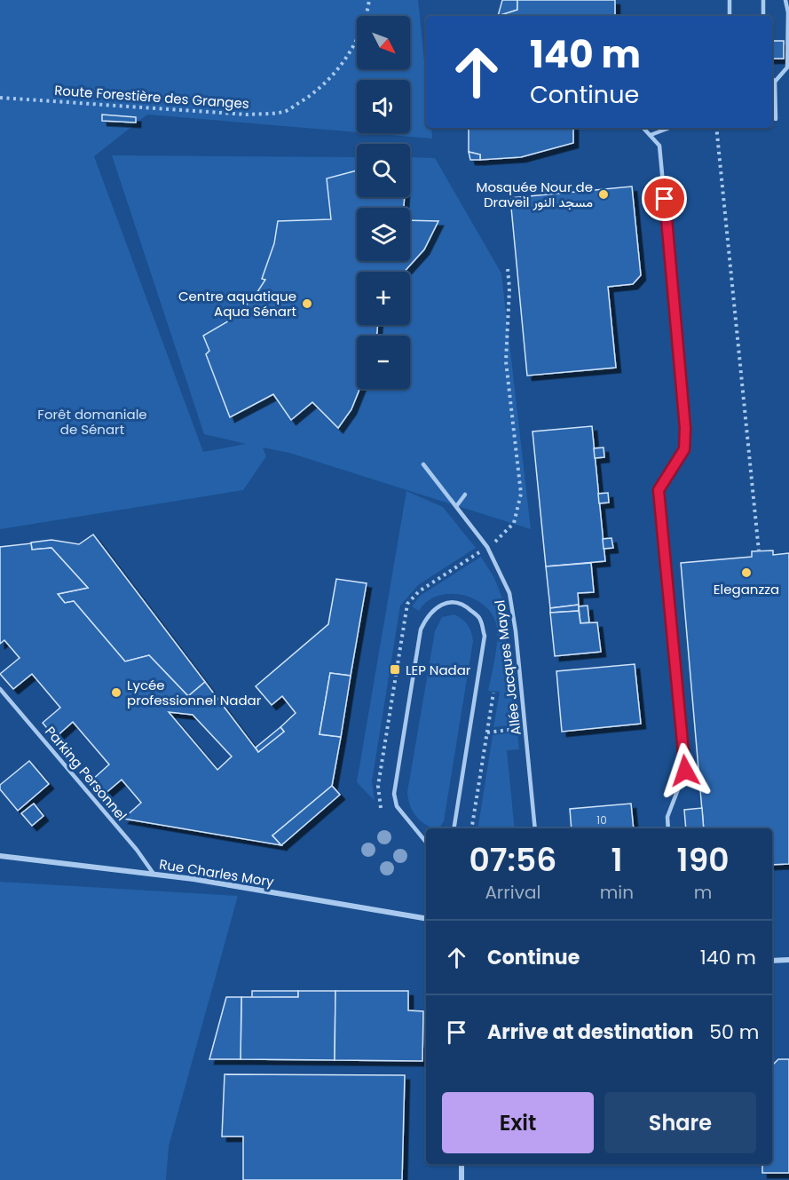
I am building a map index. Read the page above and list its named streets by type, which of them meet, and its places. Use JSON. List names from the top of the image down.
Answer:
{
  "streets": {
    "street": ["Rue Charles Mory"],
    "lane": ["Allée Jacques Mayol", "Parking Personnel"],
    "path": ["Route Forestière des Granges"]
  },
  "crossings": [
    ["Parking Personnel", "Rue Charles Mory"]
  ],
  "parks": ["Forêt domaniale de Sénart"],
  "places": {
    "other": [
      "Mosquée Nour de Draveil مسجد النور",
      "Centre aquatique Aqua Sénart",
      "Eleganzza",
      "Lycée professionnel Nadar"
    ],
    "transit": ["LEP Nadar"]
  },
  "house_numbers": ["10"],
  "north": "bottom right",
  "page": {
    "map_buttons": ["+", "−"],
    "turn": ["140 m", "Continue"],
    "eta": [
      "07:56",
      "Arrival",
      "1",
      "min",
      "190",
      "m"
    ],
    "list": [
      {
        "name": "Continue",
        "value": "140 m"
      },
      {
        "name": "Arrive at destination",
        "value": "50 m"
      }
    ],
    "buttons": ["Exit", "Share"]
  }
}
